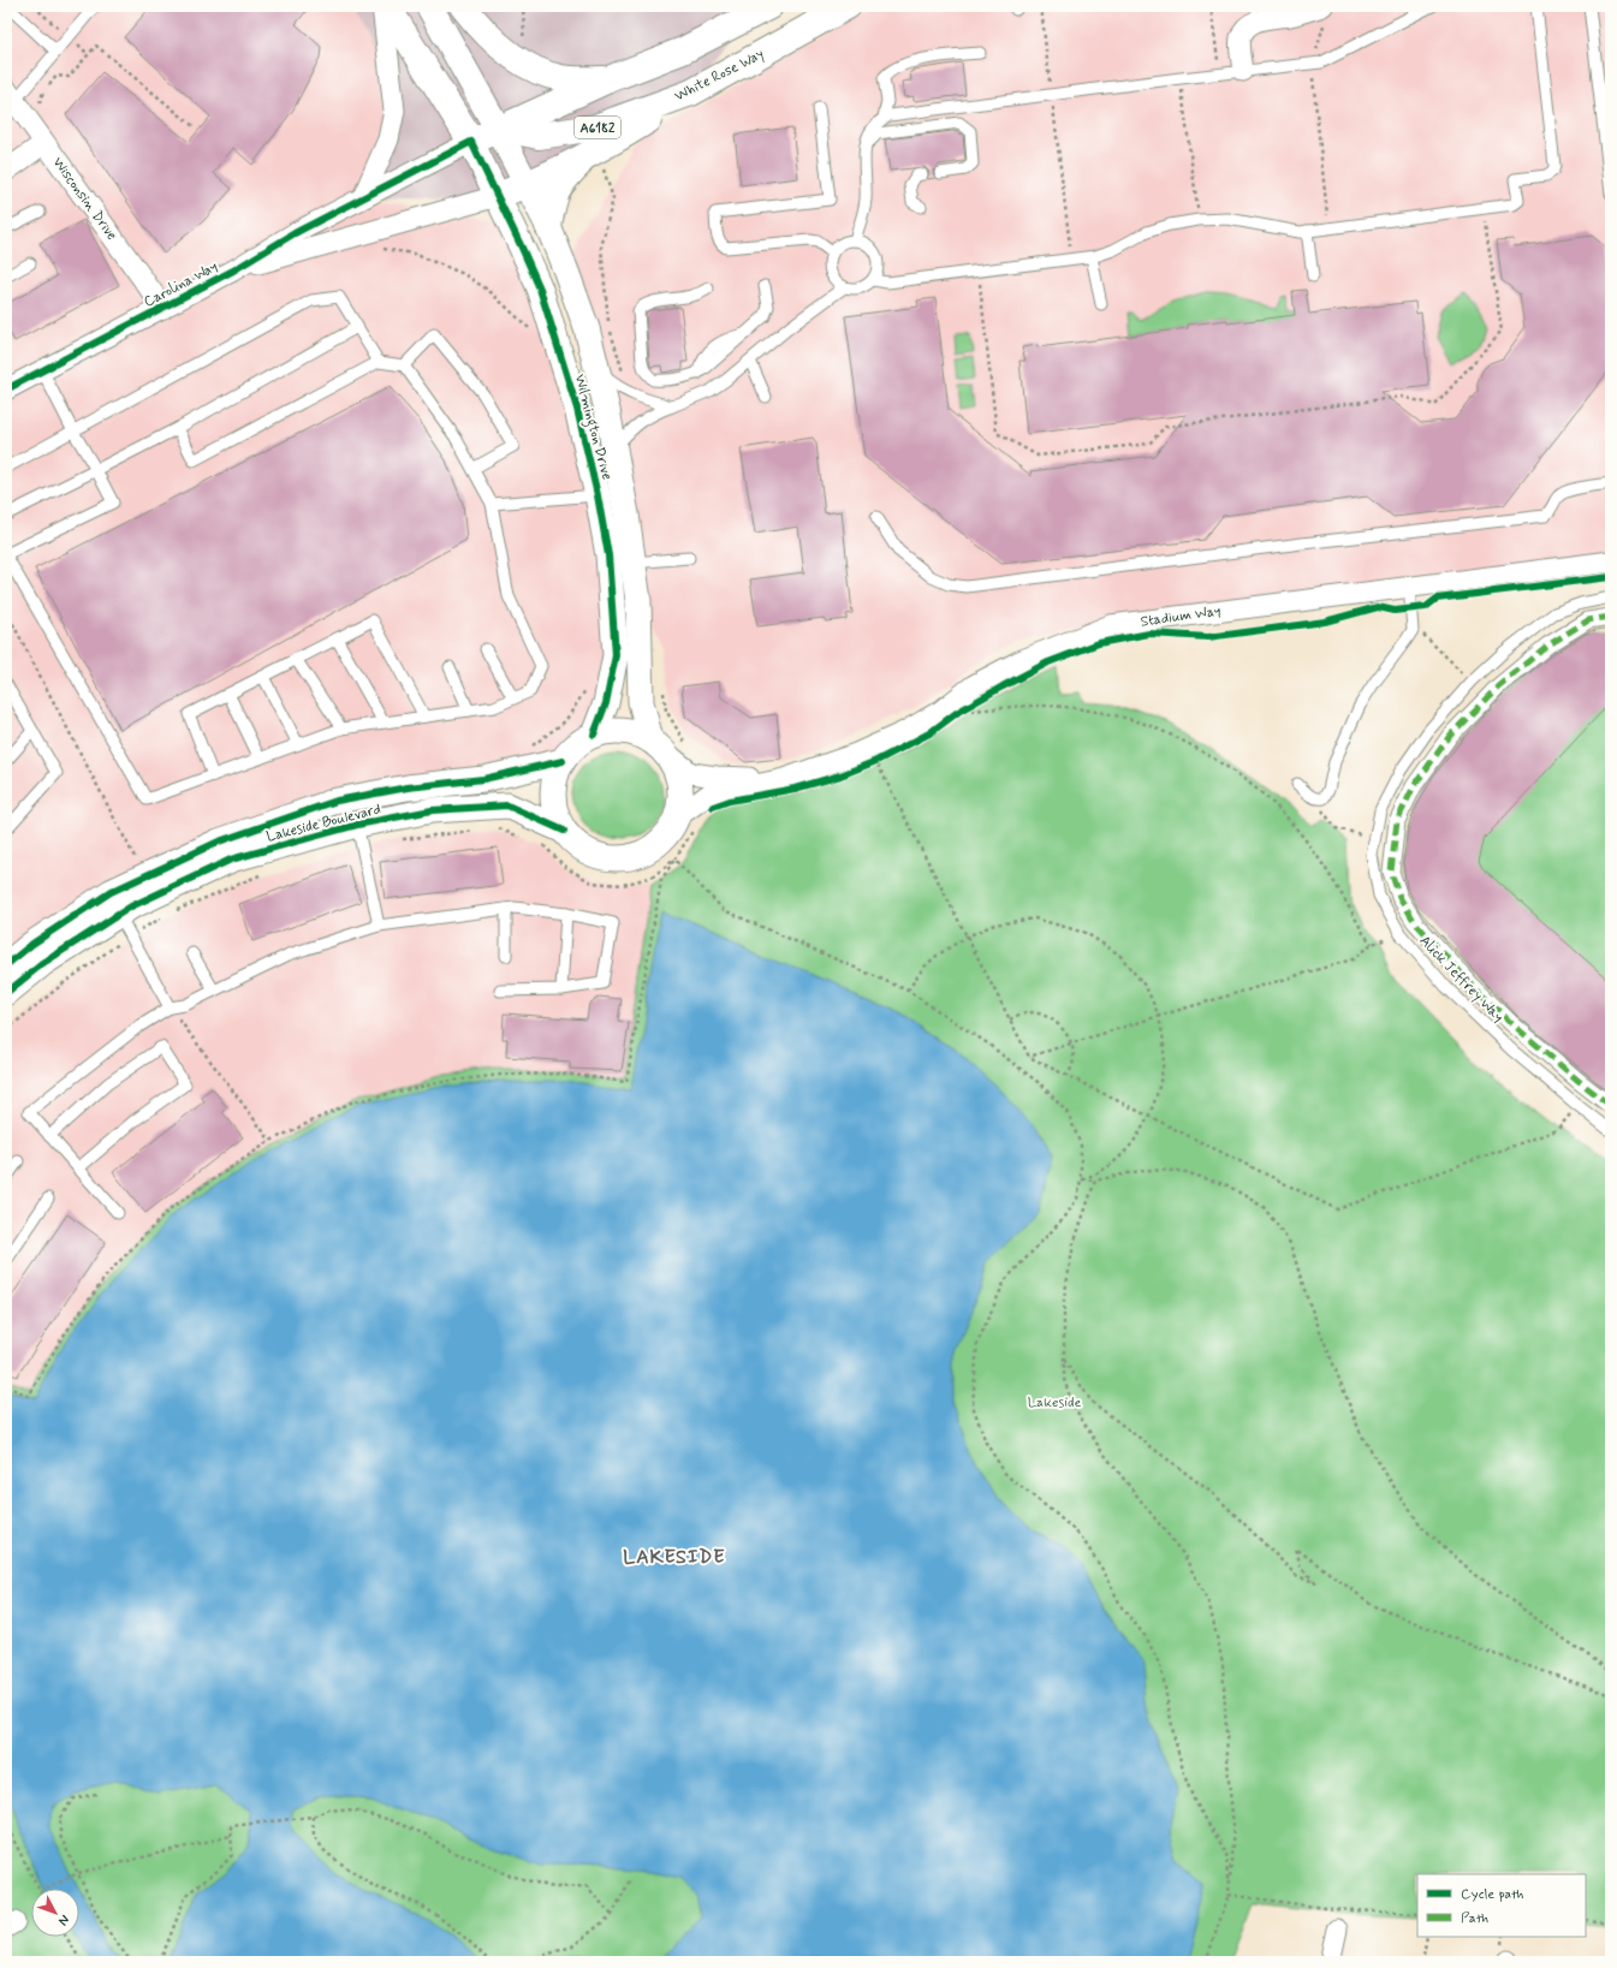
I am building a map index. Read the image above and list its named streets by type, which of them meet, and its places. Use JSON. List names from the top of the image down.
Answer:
{
  "streets": {
    "highway": ["White Rose Way", "A6182"],
    "street": [
      "Wisconsin Drive",
      "Carolina Way",
      "Wilmington Drive",
      "Stadium Way",
      "Lakeside Boulevard"
    ],
    "lane": ["Alick Jeffrey Way"]
  },
  "crossings": [
    ["White Rose Way", "A6182"],
    ["White Rose Way", "Carolina Way"],
    ["White Rose Way", "Wilmington Drive"],
    ["A6182", "Carolina Way"],
    ["A6182", "Wilmington Drive"],
    ["Wisconsin Drive", "Carolina Way"],
    ["Carolina Way", "Wilmington Drive"],
    ["Wilmington Drive", "Stadium Way"],
    ["Wilmington Drive", "Lakeside Boulevard"],
    ["Stadium Way", "Lakeside Boulevard"]
  ],
  "districts": ["LAKESIDE"],
  "parks": ["Lakeside"],
  "legend": ["Cycle path", "Path"],
  "north": "bottom right"
}
